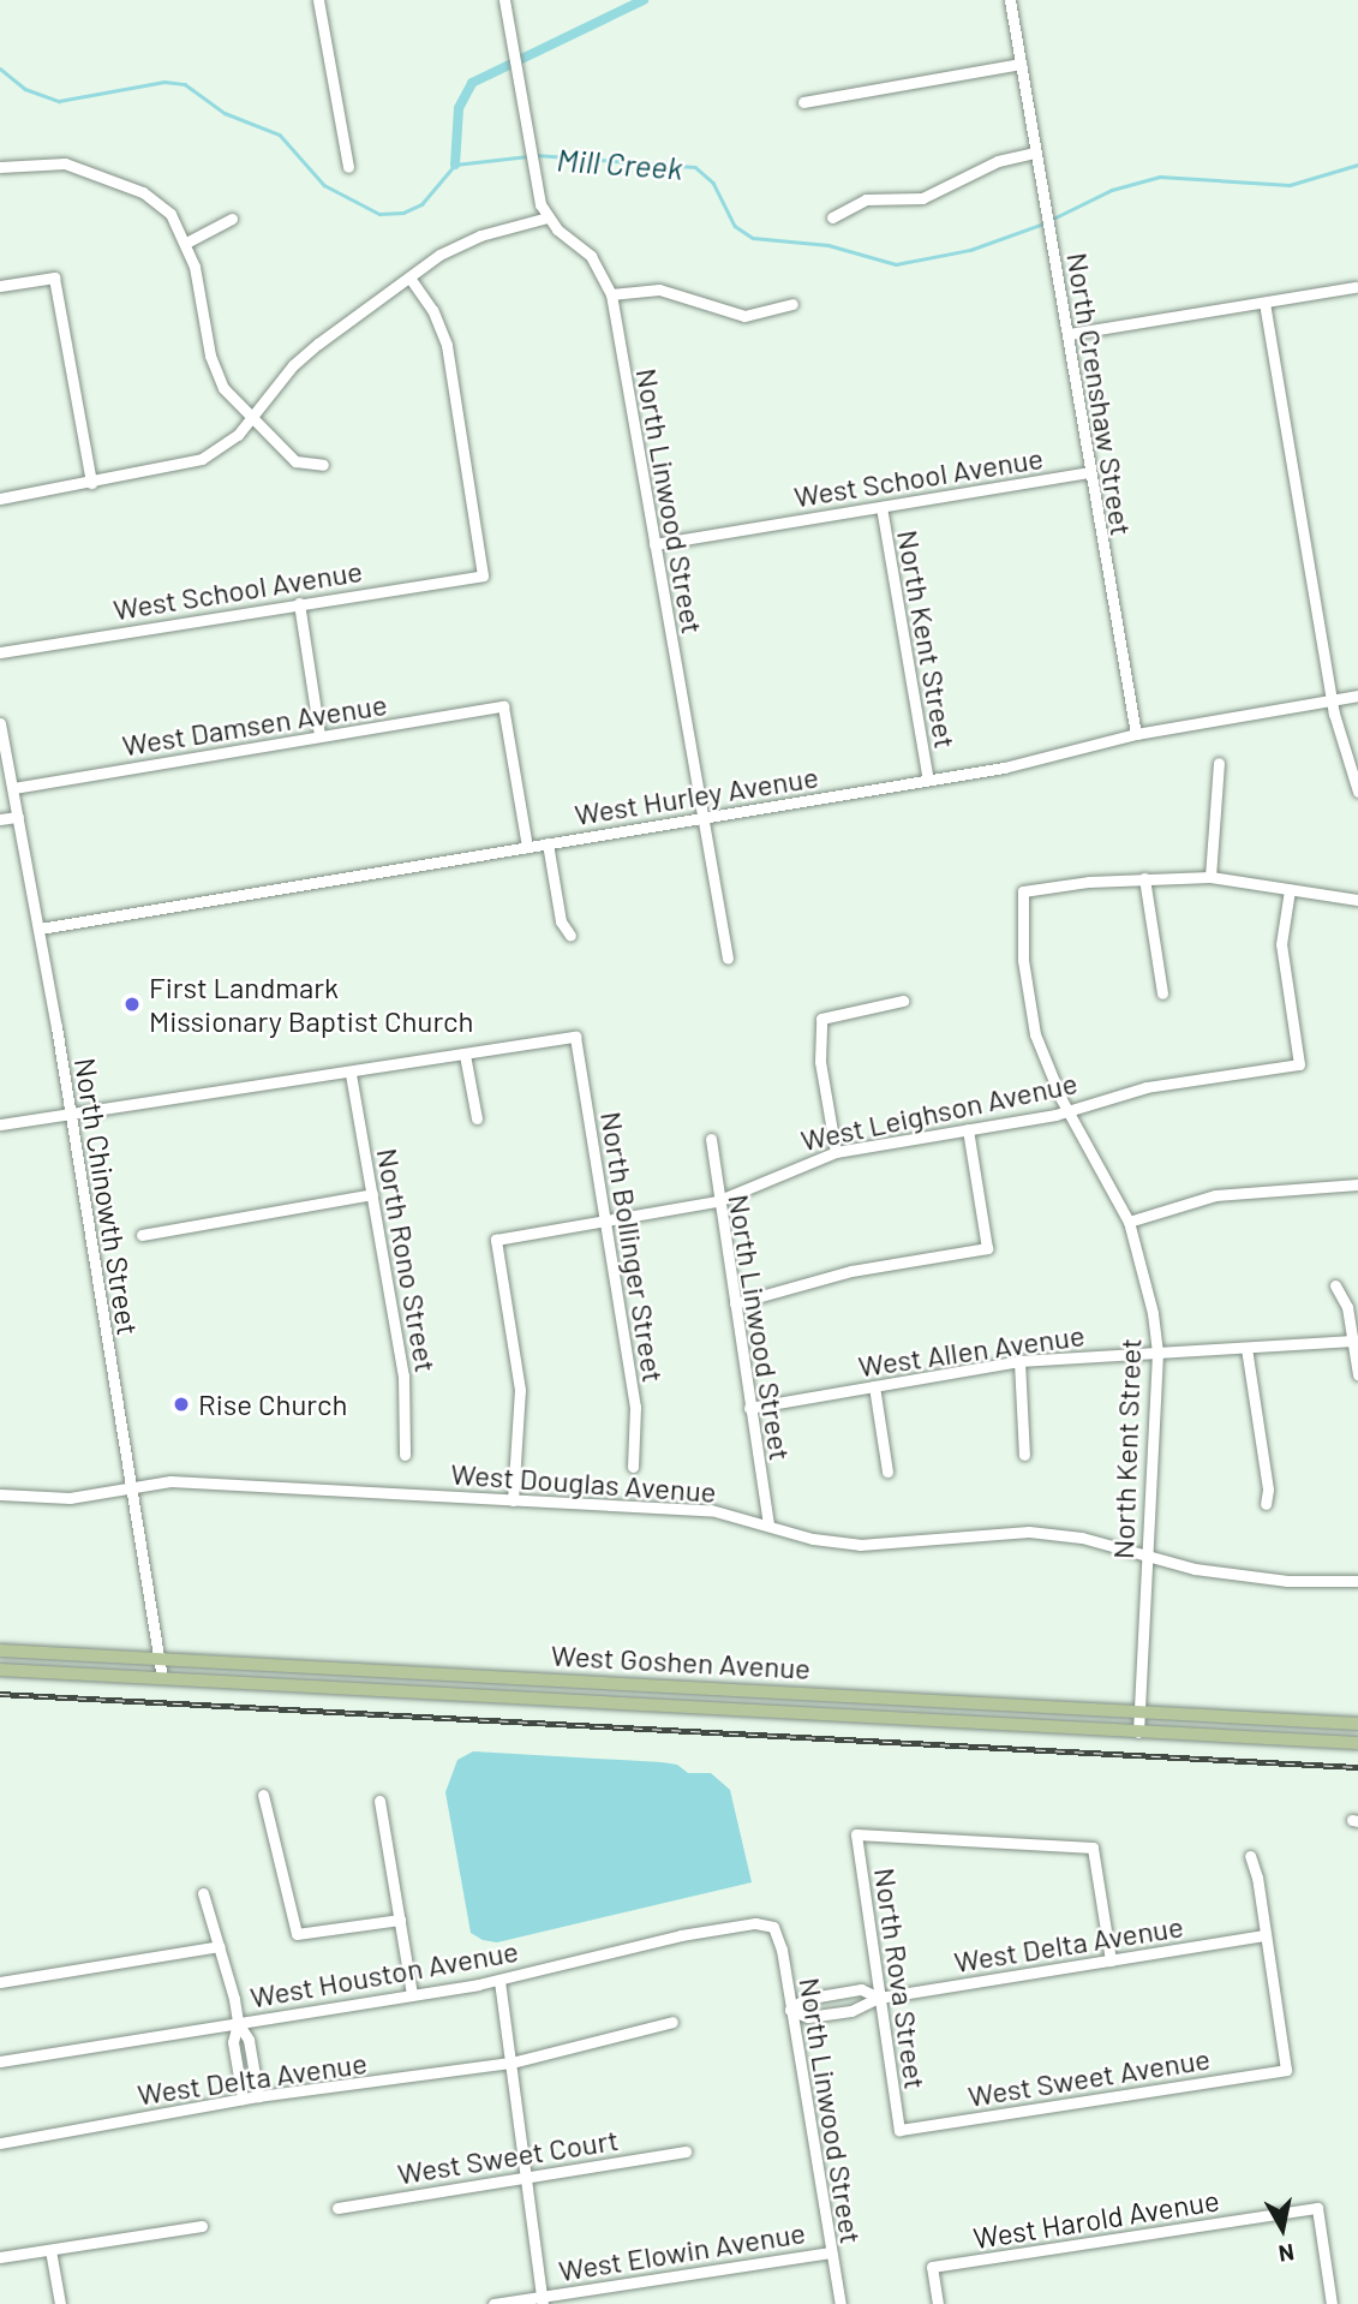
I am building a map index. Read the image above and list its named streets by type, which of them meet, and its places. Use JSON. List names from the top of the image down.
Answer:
{
  "streets": {
    "main road": ["West Goshen Avenue"],
    "street": [
      "North Crenshaw Street",
      "West School Avenue",
      "North Linwood Street",
      "North Kent Street",
      "West Damsen Avenue",
      "West Hurley Avenue",
      "West Leighson Avenue",
      "North Chinowth Street",
      "North Bollinger Street",
      "North Rono Street",
      "West Allen Avenue",
      "West Douglas Avenue",
      "West Delta Avenue",
      "West Houston Avenue",
      "North Rova Street",
      "West Sweet Avenue",
      "West Sweet Court",
      "West Harold Avenue",
      "West Elowin Avenue"
    ]
  },
  "crossings": [
    ["North Crenshaw Street", "West School Avenue"],
    ["North Crenshaw Street", "West Hurley Avenue"],
    ["West School Avenue", "North Linwood Street"],
    ["West School Avenue", "North Kent Street"],
    ["North Linwood Street", "West Hurley Avenue"],
    ["North Linwood Street", "West Leighson Avenue"],
    ["North Linwood Street", "West Allen Avenue"],
    ["North Linwood Street", "West Douglas Avenue"],
    ["North Linwood Street", "West Delta Avenue"],
    ["North Linwood Street", "West Houston Avenue"],
    ["North Linwood Street", "West Elowin Avenue"],
    ["North Kent Street", "West Hurley Avenue"],
    ["North Kent Street", "West Leighson Avenue"],
    ["North Kent Street", "West Allen Avenue"],
    ["North Kent Street", "West Douglas Avenue"],
    ["North Kent Street", "West Goshen Avenue"],
    ["West Damsen Avenue", "West Hurley Avenue"],
    ["West Damsen Avenue", "North Chinowth Street"],
    ["West Hurley Avenue", "North Chinowth Street"],
    ["West Leighson Avenue", "North Bollinger Street"],
    ["West Leighson Avenue", "West Douglas Avenue"],
    ["North Chinowth Street", "West Douglas Avenue"],
    ["North Chinowth Street", "West Goshen Avenue"],
    ["West Delta Avenue", "North Rova Street"],
    ["West Delta Avenue", "West Sweet Avenue"],
    ["North Rova Street", "West Sweet Avenue"]
  ],
  "water": ["Mill Creek"],
  "places": ["First Landmark Missionary Baptist Church", "Rise Church"],
  "north": "bottom"
}
